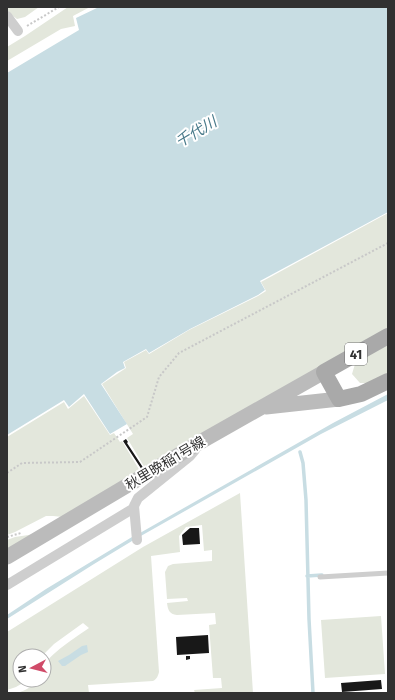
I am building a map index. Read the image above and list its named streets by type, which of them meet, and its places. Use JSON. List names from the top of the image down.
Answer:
{
  "streets": {
    "main road": ["41"],
    "street": ["秋里晩稲1号線"]
  },
  "crossings": [
    ["41", "秋里晩稲1号線"]
  ],
  "water": ["千代川"],
  "north": "left"
}
